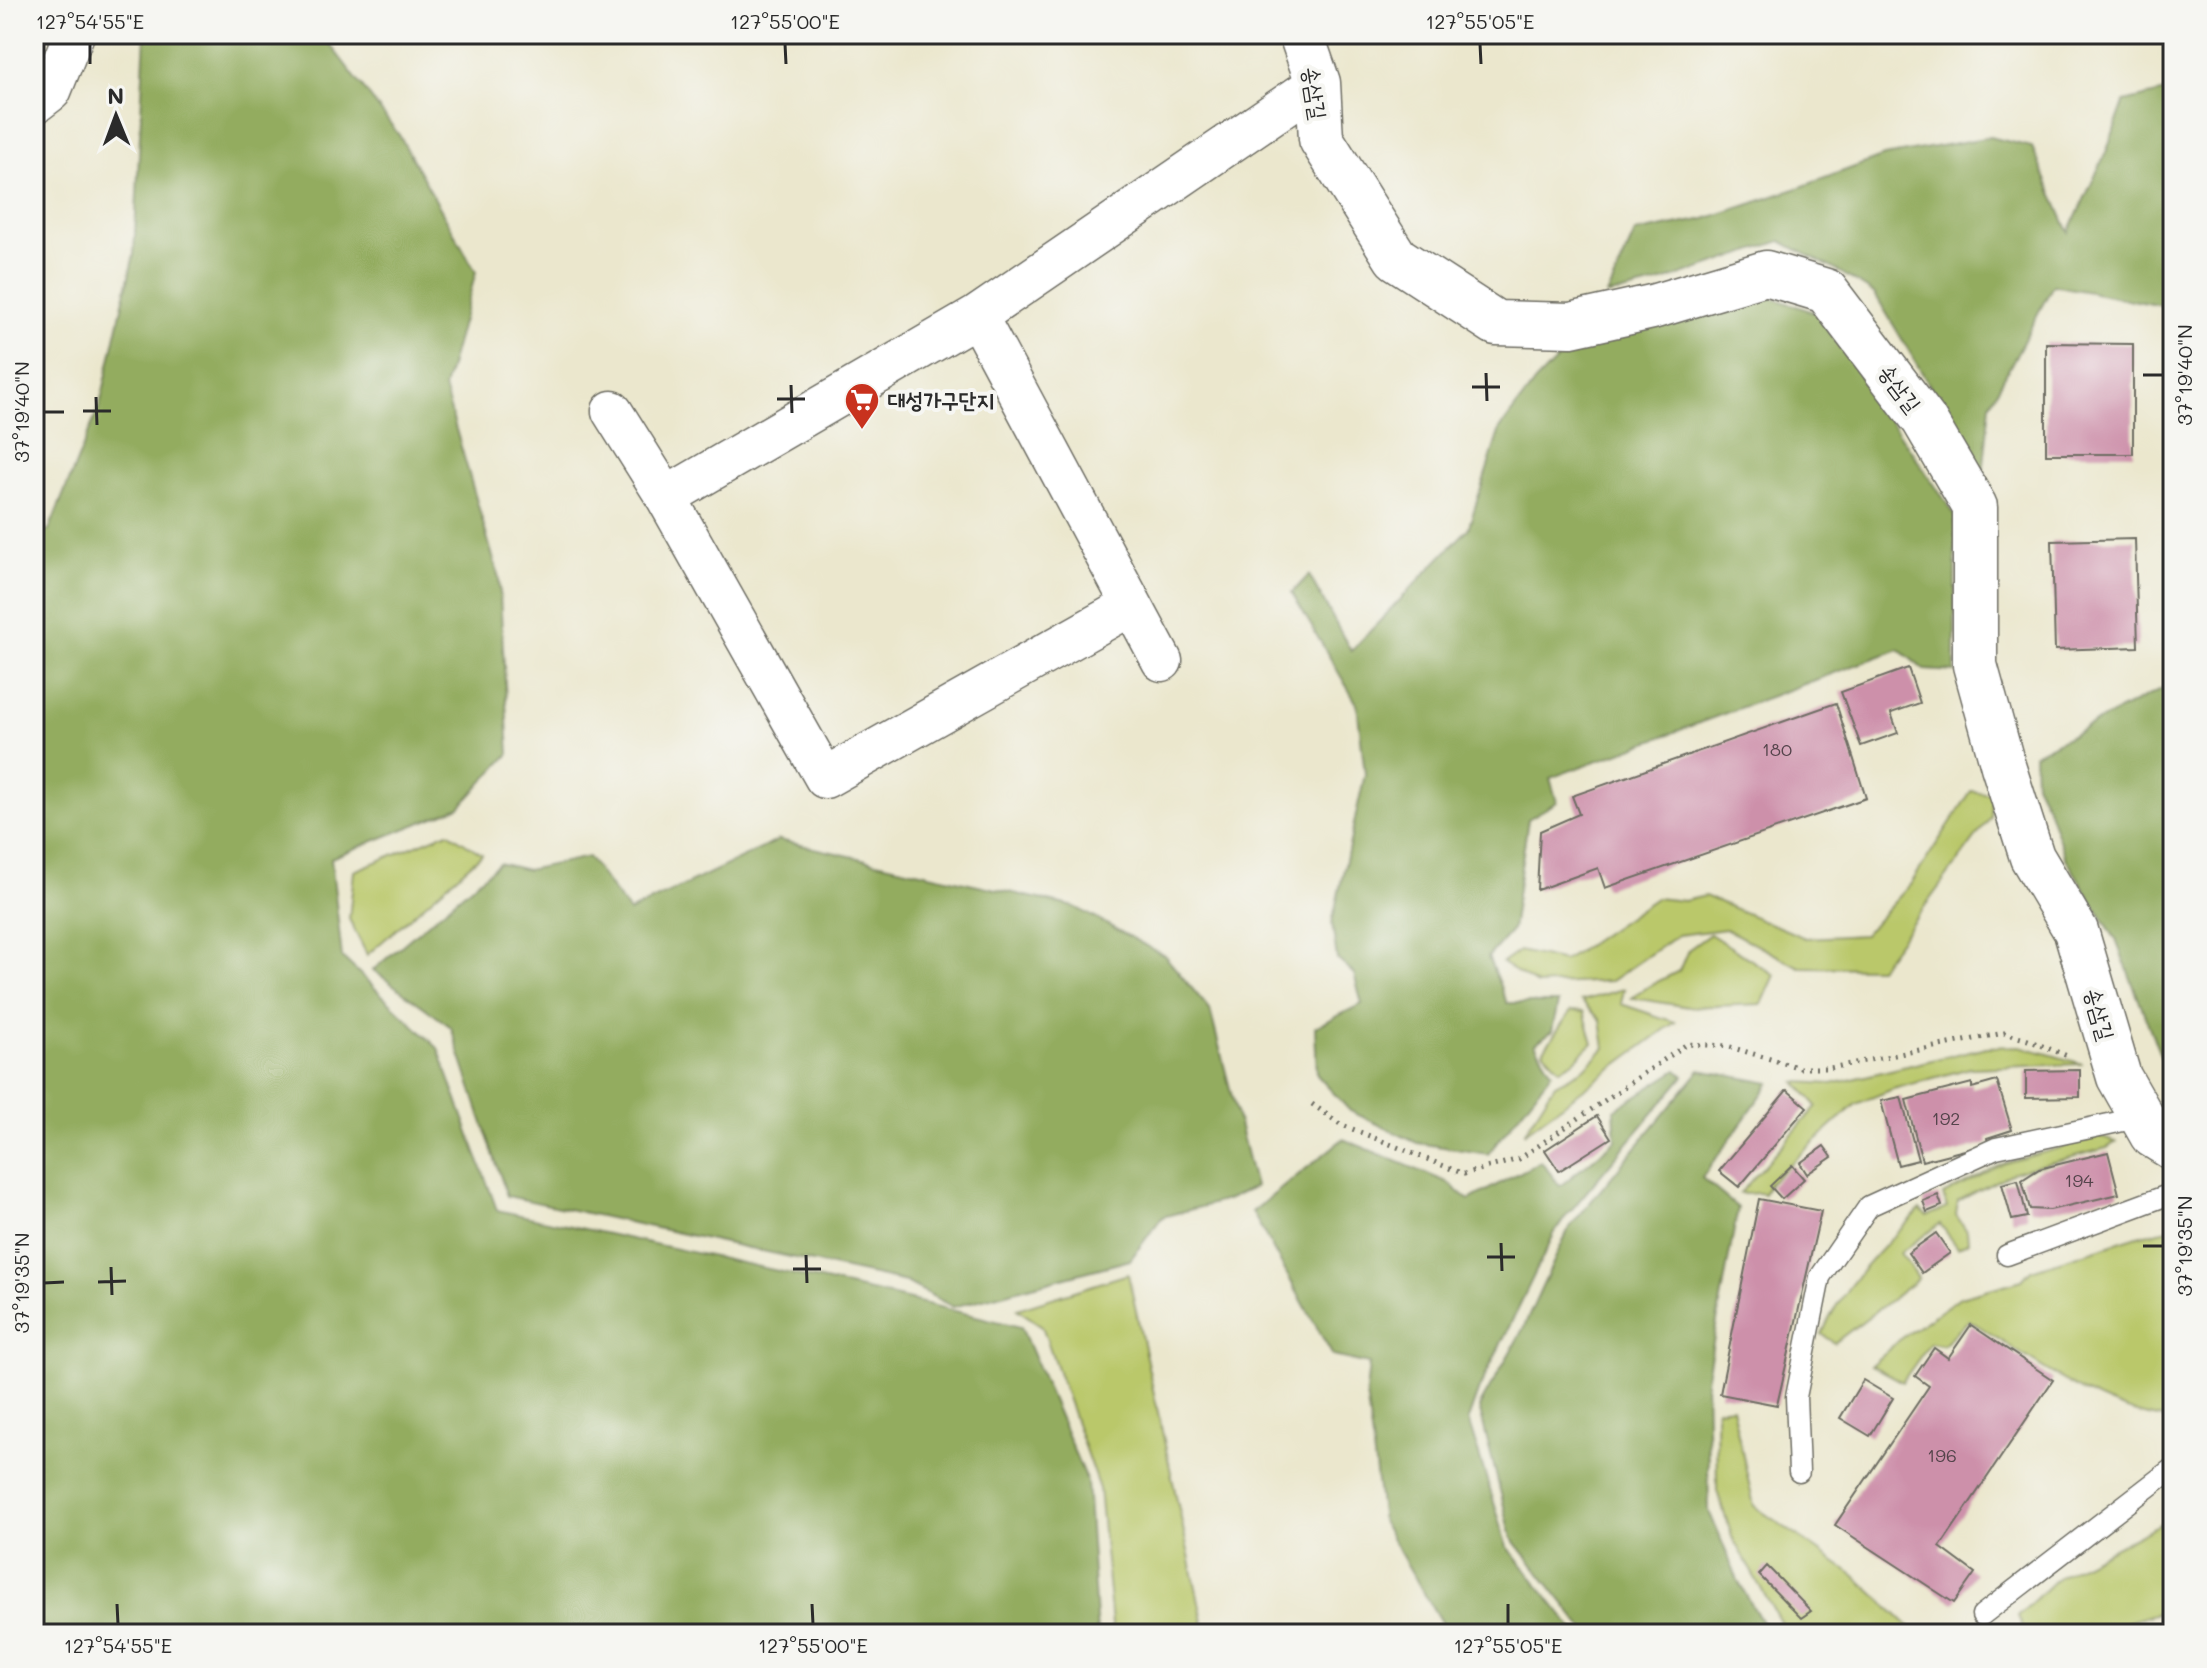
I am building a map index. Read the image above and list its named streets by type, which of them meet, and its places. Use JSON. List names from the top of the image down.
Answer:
{
  "streets": {
    "street": ["송삼길"]
  },
  "places": {
    "supermarket": ["대성가구단지"]
  },
  "house_numbers": [
    "180",
    "192",
    "194",
    "196"
  ],
  "north": "top",
  "coordinates": [
    "127°54'55\"E",
    "127°55'00\"E",
    "127°55'05\"E",
    "37°19'40\"N",
    "37°19'35\"N"
  ]
}
